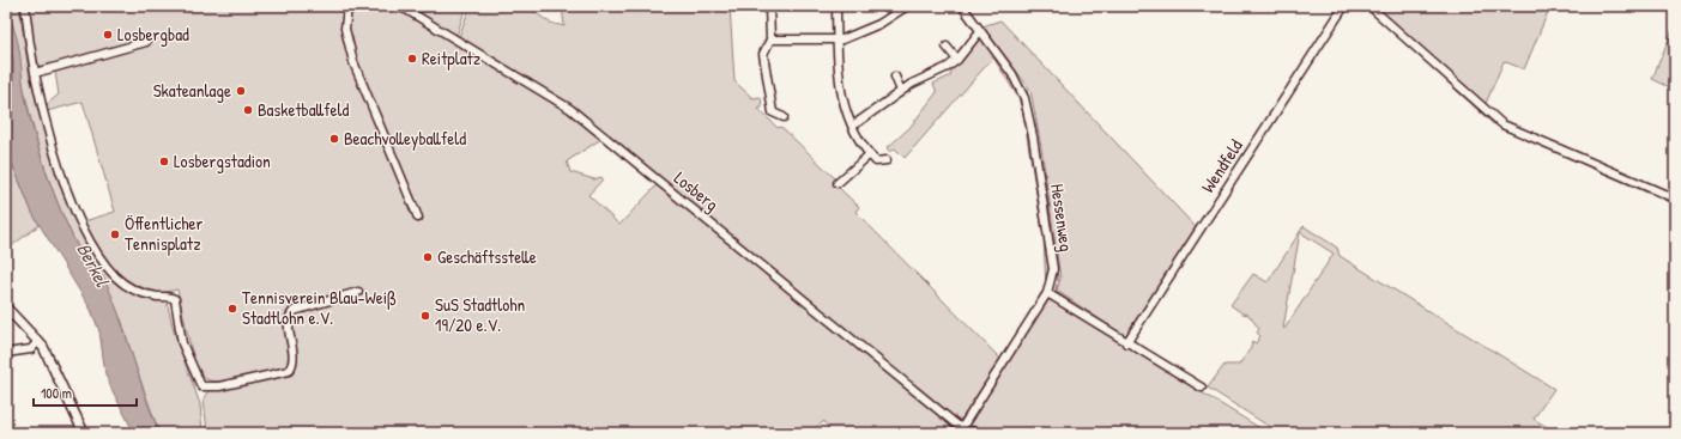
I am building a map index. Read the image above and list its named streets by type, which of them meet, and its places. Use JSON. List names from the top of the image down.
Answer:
{
  "streets": {
    "street": ["Wendfeld", "Losberg", "Hessenweg"]
  },
  "crossings": [
    ["Losberg", "Hessenweg"]
  ],
  "water": ["Berkel"],
  "places": [
    "Losbergbad",
    "Reitplatz",
    "Skateanlage",
    "Basketballfeld",
    "Beachvolleyballfeld",
    "Losbergstadion",
    "Öffentlicher Tennisplatz",
    "Geschäftsstelle",
    "Tennisverein Blau-Weiß Stadtlohn e.V.",
    "SuS Stadtlohn 19/20 e.V."
  ],
  "scale_bar": "100 m"
}
